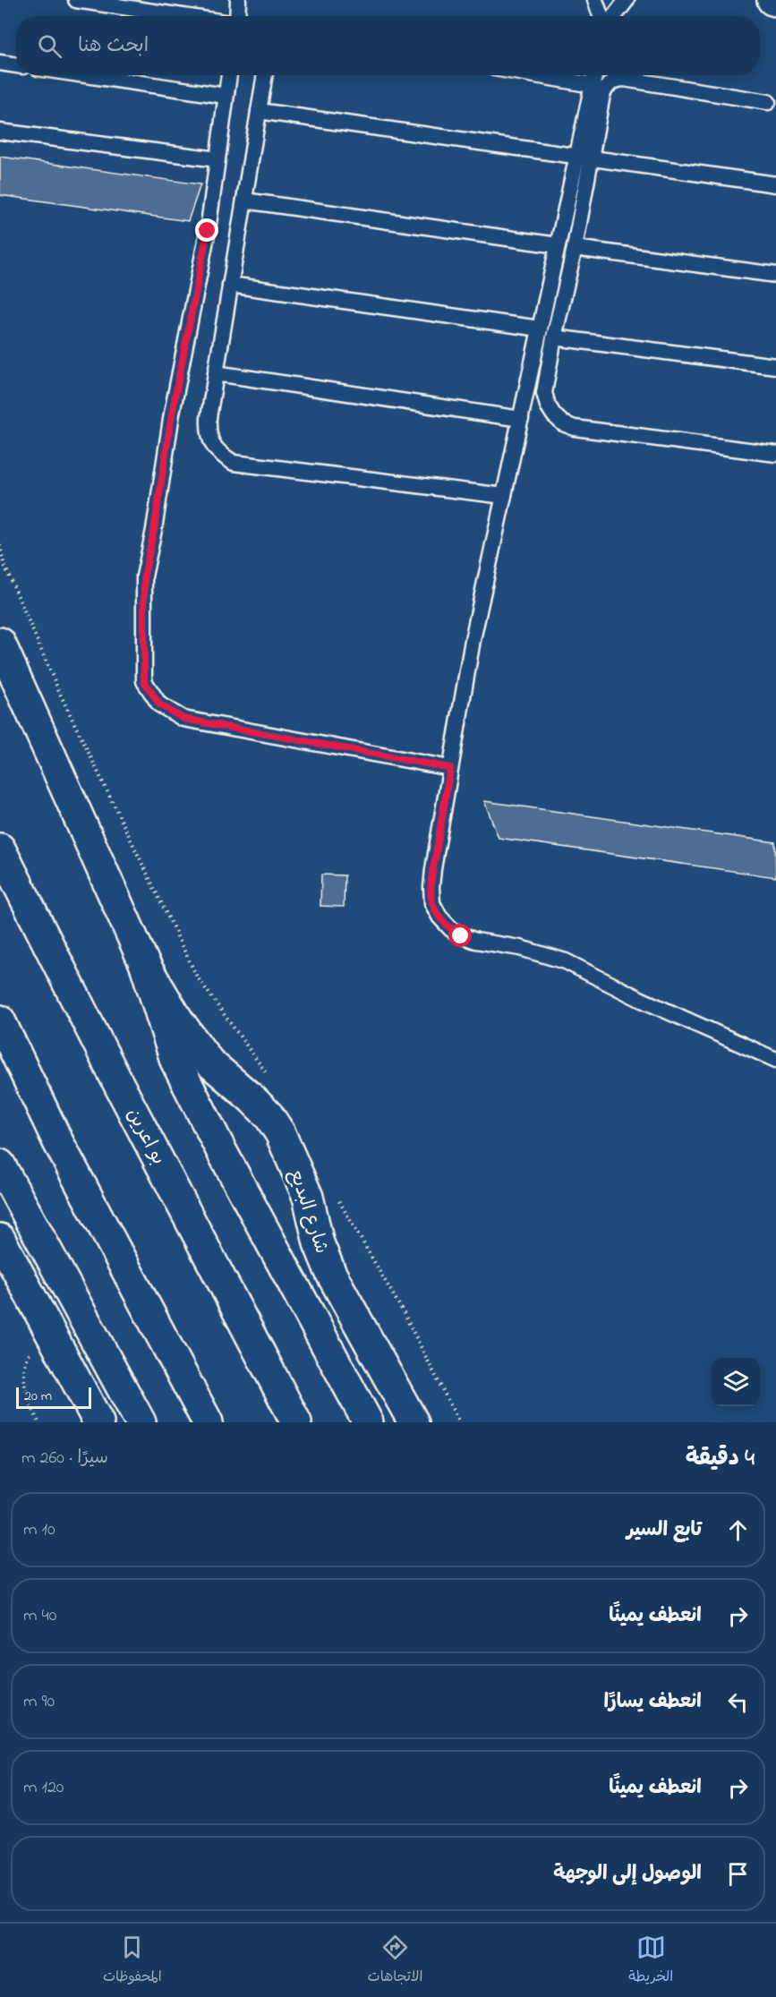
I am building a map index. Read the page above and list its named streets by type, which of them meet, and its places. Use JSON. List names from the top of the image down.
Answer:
{
  "streets": {
    "main road": ["بو اعرين", "شارع البديع"]
  },
  "scale_bar": "20 m",
  "page": {
    "search": "ابحث هنا",
    "scale": "20 m",
    "heading": ["4 دقيقة", "سيرًا · 260 m"],
    "list": [
      ["تابع السير", "10 m"],
      ["انعطف يمينًا", "40 m"],
      ["انعطف يسارًا", "90 m"],
      ["انعطف يمينًا", "120 m"],
      "الوصول إلى الوجهة"
    ],
    "nav": ["الخريطة", "الاتجاهات", "المحفوظات"]
  }
}
